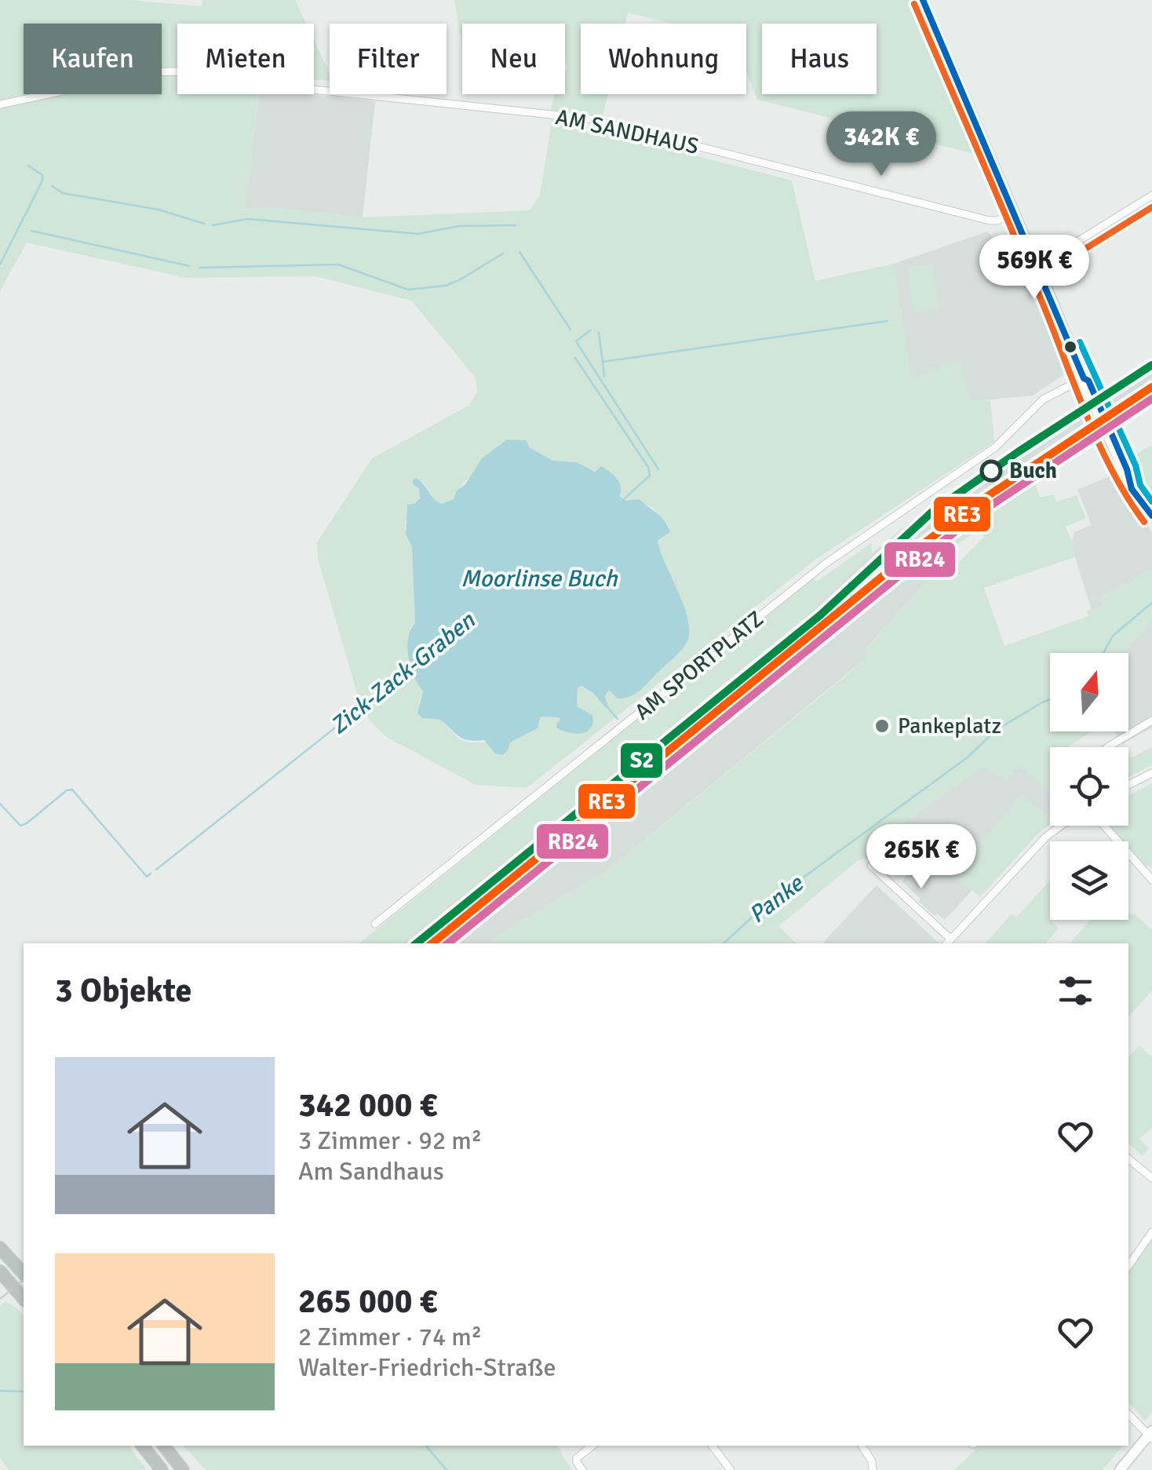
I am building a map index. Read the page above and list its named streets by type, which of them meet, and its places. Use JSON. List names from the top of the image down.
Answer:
{
  "streets": {
    "street": ["AM SANDHAUS", "AM SPORTPLATZ"]
  },
  "water": ["Moorlinse Buch", "Zick-Zack-Graben", "Panke"],
  "places": ["Buch", "Pankeplatz"],
  "lines": ["transit line S2", "transit line RE3", "transit line RB24"],
  "north": "top",
  "page": {
    "chip": [
      "Kaufen",
      "Mieten",
      "Filter",
      "Neu",
      "Wohnung",
      "Haus"
    ],
    "price": ["342K €", "569K €", "265K €"],
    "heading": "3 Objekte",
    "list": [
      {
        "name": "342 000 €",
        "note": "3 Zimmer · 92 m² · Am Sandhaus"
      },
      {
        "name": "265 000 €",
        "note": "2 Zimmer · 74 m² · Walter-Friedrich-Straße"
      }
    ]
  }
}
